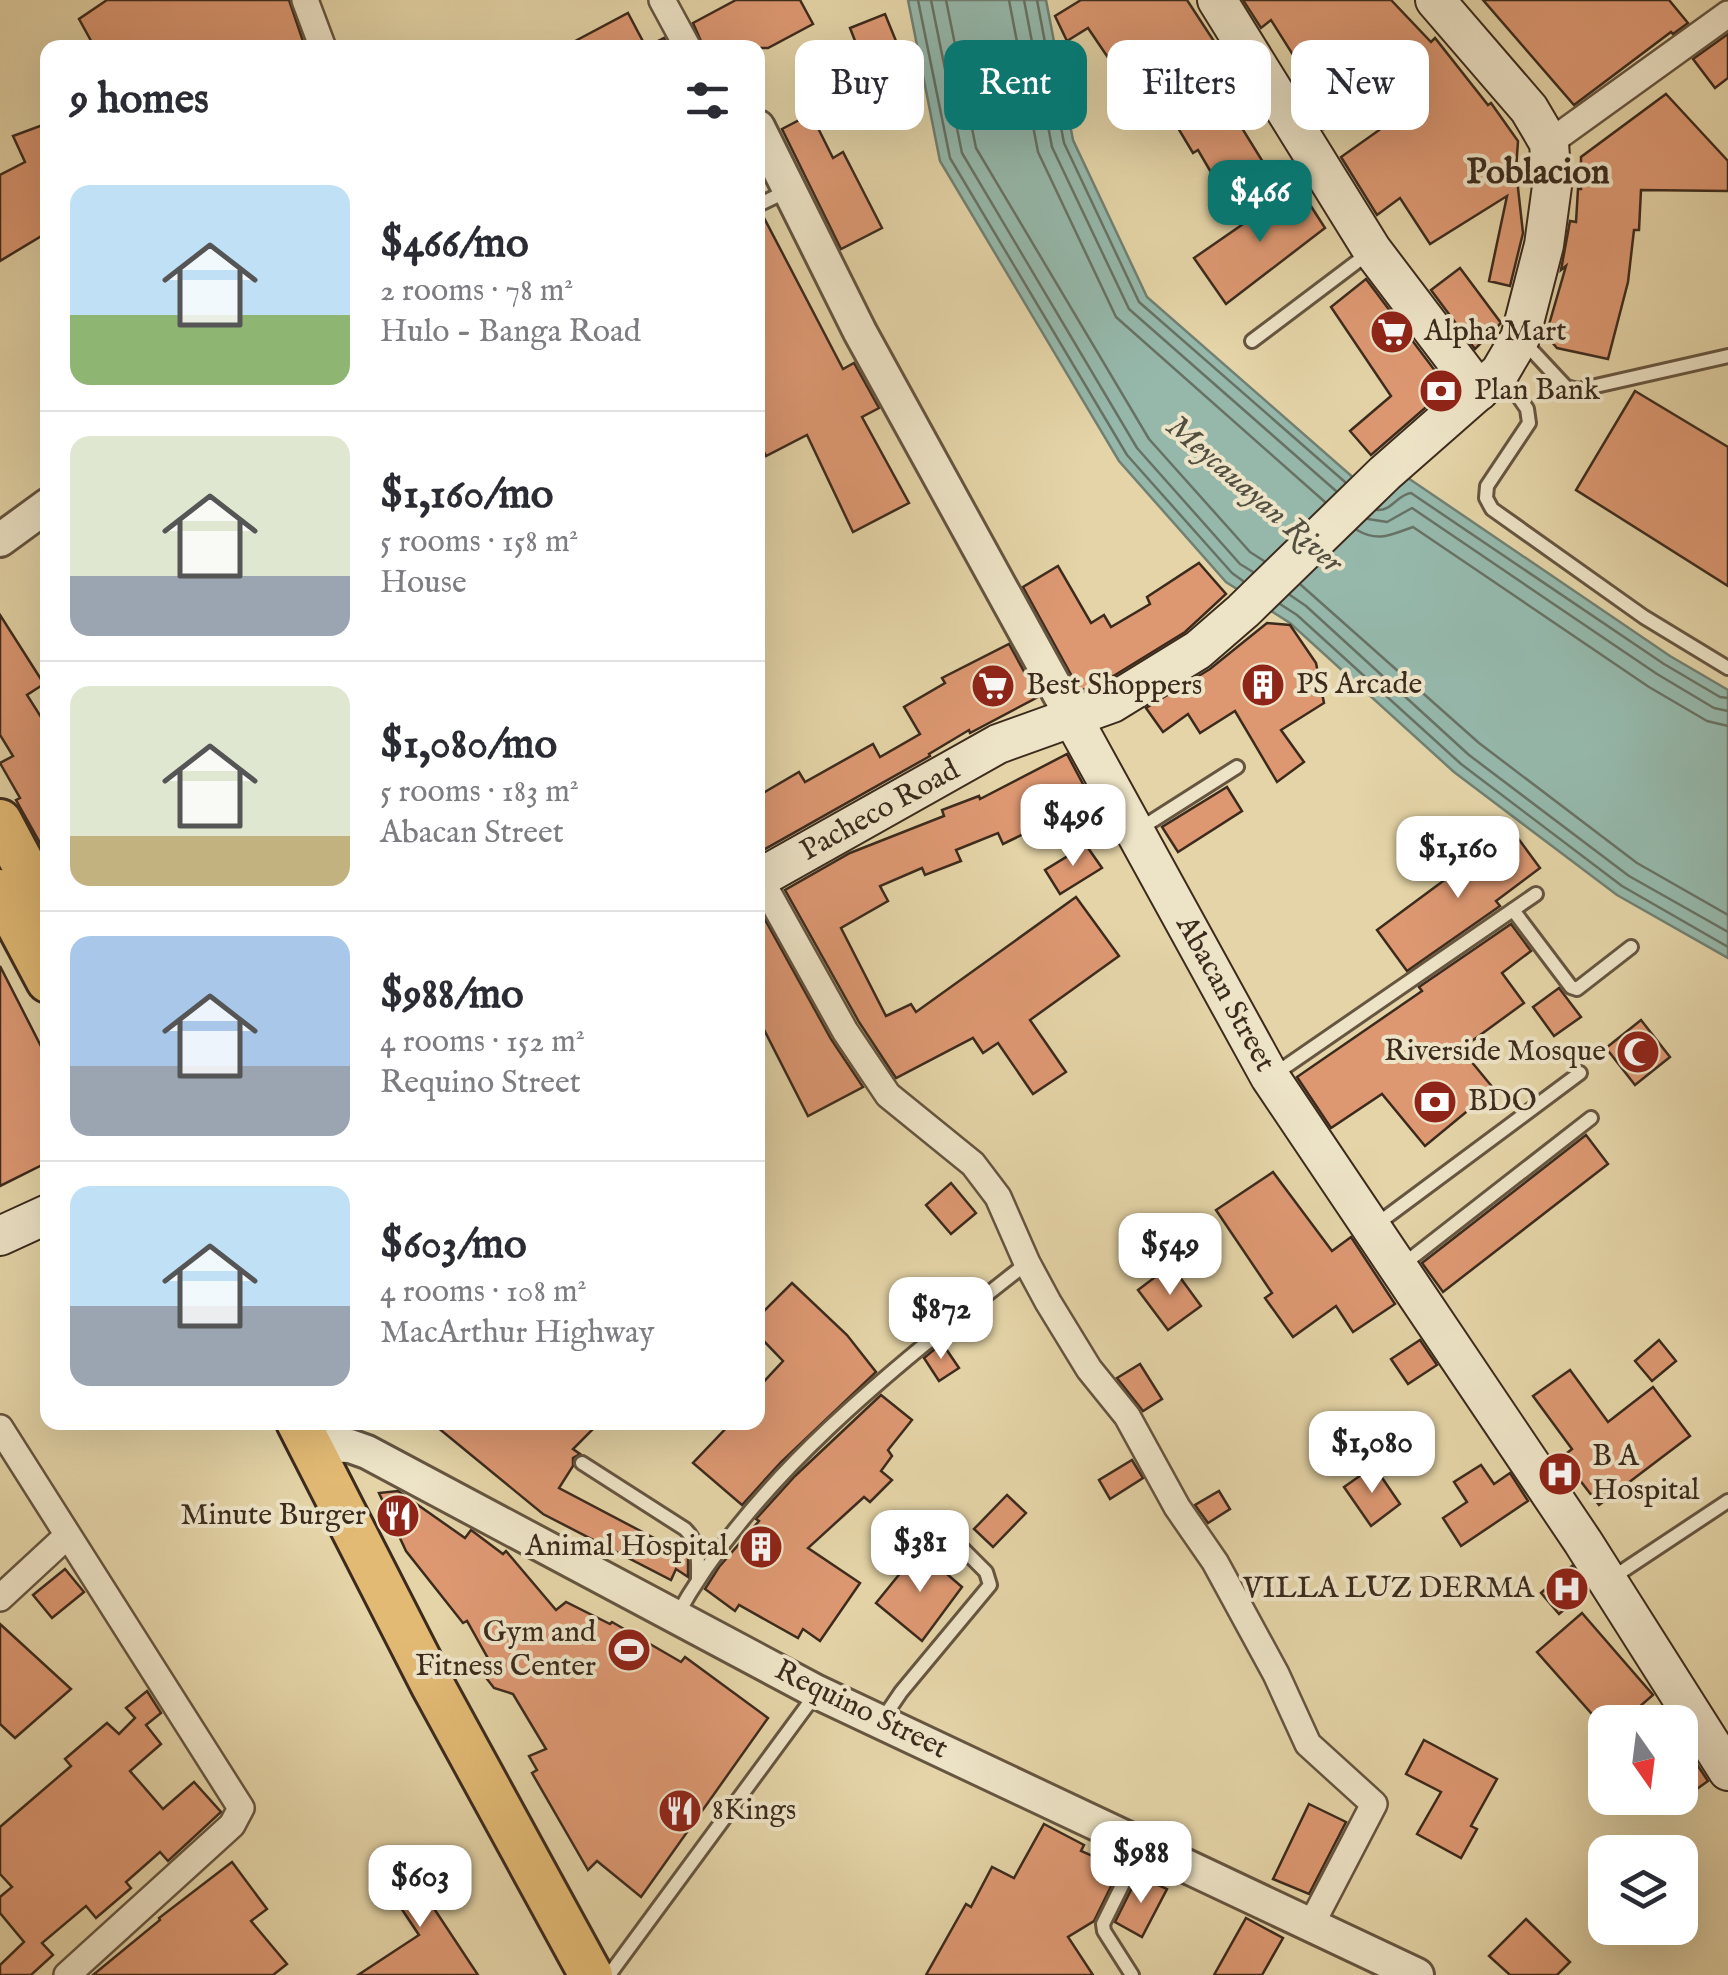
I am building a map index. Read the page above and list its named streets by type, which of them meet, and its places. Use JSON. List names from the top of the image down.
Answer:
{
  "streets": {
    "main road": ["Pacheco Road", "Abacan Street"],
    "street": ["Requino Street"]
  },
  "crossings": [
    ["Pacheco Road", "Abacan Street"]
  ],
  "districts": ["Poblacion"],
  "water": ["Meycauayan River"],
  "places": {
    "supermarket": ["Alpha Mart", "Best Shoppers"],
    "bank": ["Plan Bank", "BDO"],
    "building": ["PS Arcade", "Animal Hospital"],
    "mosque": ["Riverside Mosque"],
    "hospital": ["B A Hospital", "VILLA LUZ DERMA"],
    "restaurant": ["Minute Burger", "8Kings"],
    "sports": ["Gym and Fitness Center"]
  },
  "north": "bottom",
  "page": {
    "chip": [
      "Buy",
      "Rent",
      "Filters",
      "New"
    ],
    "heading": "9 homes",
    "price": [
      "$466",
      "$496",
      "$1,160",
      "$549",
      "$872",
      "$1,080",
      "$381",
      "$988",
      "$603"
    ],
    "list": [
      {
        "name": "$466/mo",
        "note": "2 rooms · 78 m² · Hulo - Banga Road"
      },
      {
        "name": "$1,160/mo",
        "note": "5 rooms · 158 m² · House"
      },
      {
        "name": "$1,080/mo",
        "note": "5 rooms · 183 m² · Abacan Street"
      },
      {
        "name": "$988/mo",
        "note": "4 rooms · 152 m² · Requino Street"
      },
      {
        "name": "$603/mo",
        "note": "4 rooms · 108 m² · MacArthur Highway"
      }
    ]
  }
}
